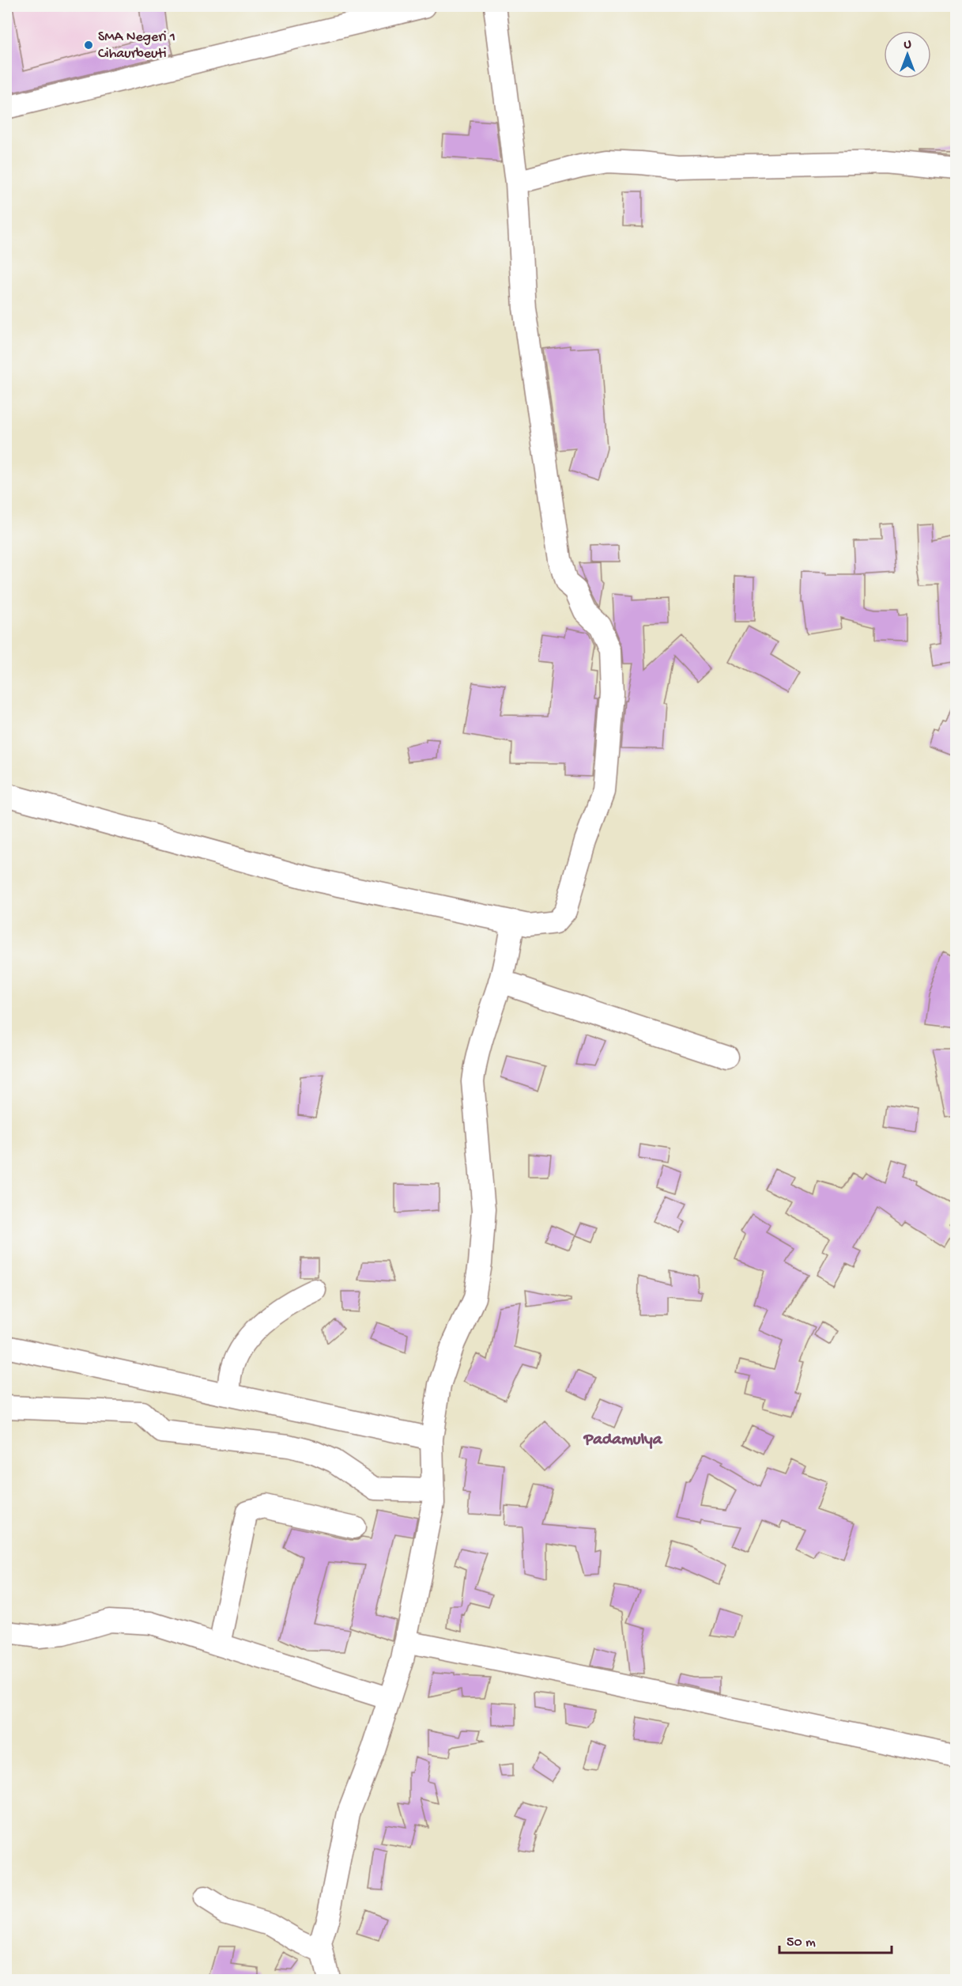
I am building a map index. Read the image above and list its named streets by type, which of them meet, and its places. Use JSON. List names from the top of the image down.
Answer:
{
  "districts": ["Padamulya"],
  "places": ["SMA Negeri 1 Cihaurbeuti"],
  "scale_bar": "50 m",
  "north": "top"
}
